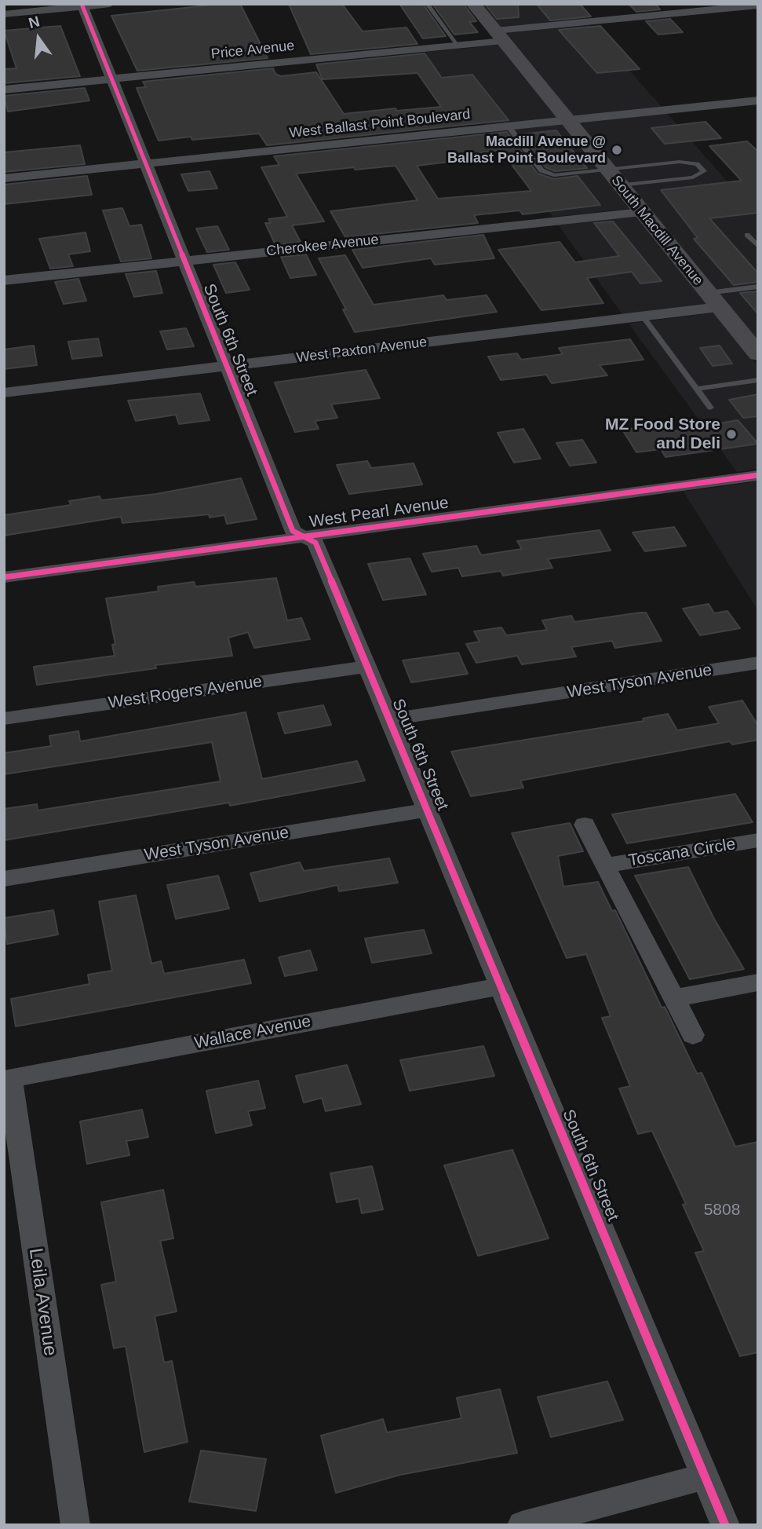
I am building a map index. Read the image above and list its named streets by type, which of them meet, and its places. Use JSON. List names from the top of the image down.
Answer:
{
  "streets": {
    "street": [
      "Price Avenue",
      "West Ballast Point Boulevard",
      "South Macdill Avenue",
      "Cherokee Avenue",
      "South 6th Street",
      "West Paxton Avenue",
      "West Pearl Avenue",
      "West Tyson Avenue",
      "West Rogers Avenue",
      "Toscana Circle",
      "Wallace Avenue",
      "Leila Avenue"
    ]
  },
  "crossings": [
    ["Price Avenue", "South Macdill Avenue"],
    ["Price Avenue", "South 6th Street"],
    ["West Ballast Point Boulevard", "South Macdill Avenue"],
    ["West Ballast Point Boulevard", "South 6th Street"],
    ["South Macdill Avenue", "Cherokee Avenue"],
    ["South Macdill Avenue", "West Paxton Avenue"],
    ["Cherokee Avenue", "South 6th Street"],
    ["South 6th Street", "West Paxton Avenue"],
    ["South 6th Street", "West Pearl Avenue"],
    ["South 6th Street", "West Tyson Avenue"],
    ["South 6th Street", "West Rogers Avenue"],
    ["South 6th Street", "Wallace Avenue"],
    ["Wallace Avenue", "Leila Avenue"]
  ],
  "places": ["Macdill Avenue @ Ballast Point Boulevard", "MZ Food Store and Deli"],
  "house_numbers": ["5808"],
  "north": "top"
}
